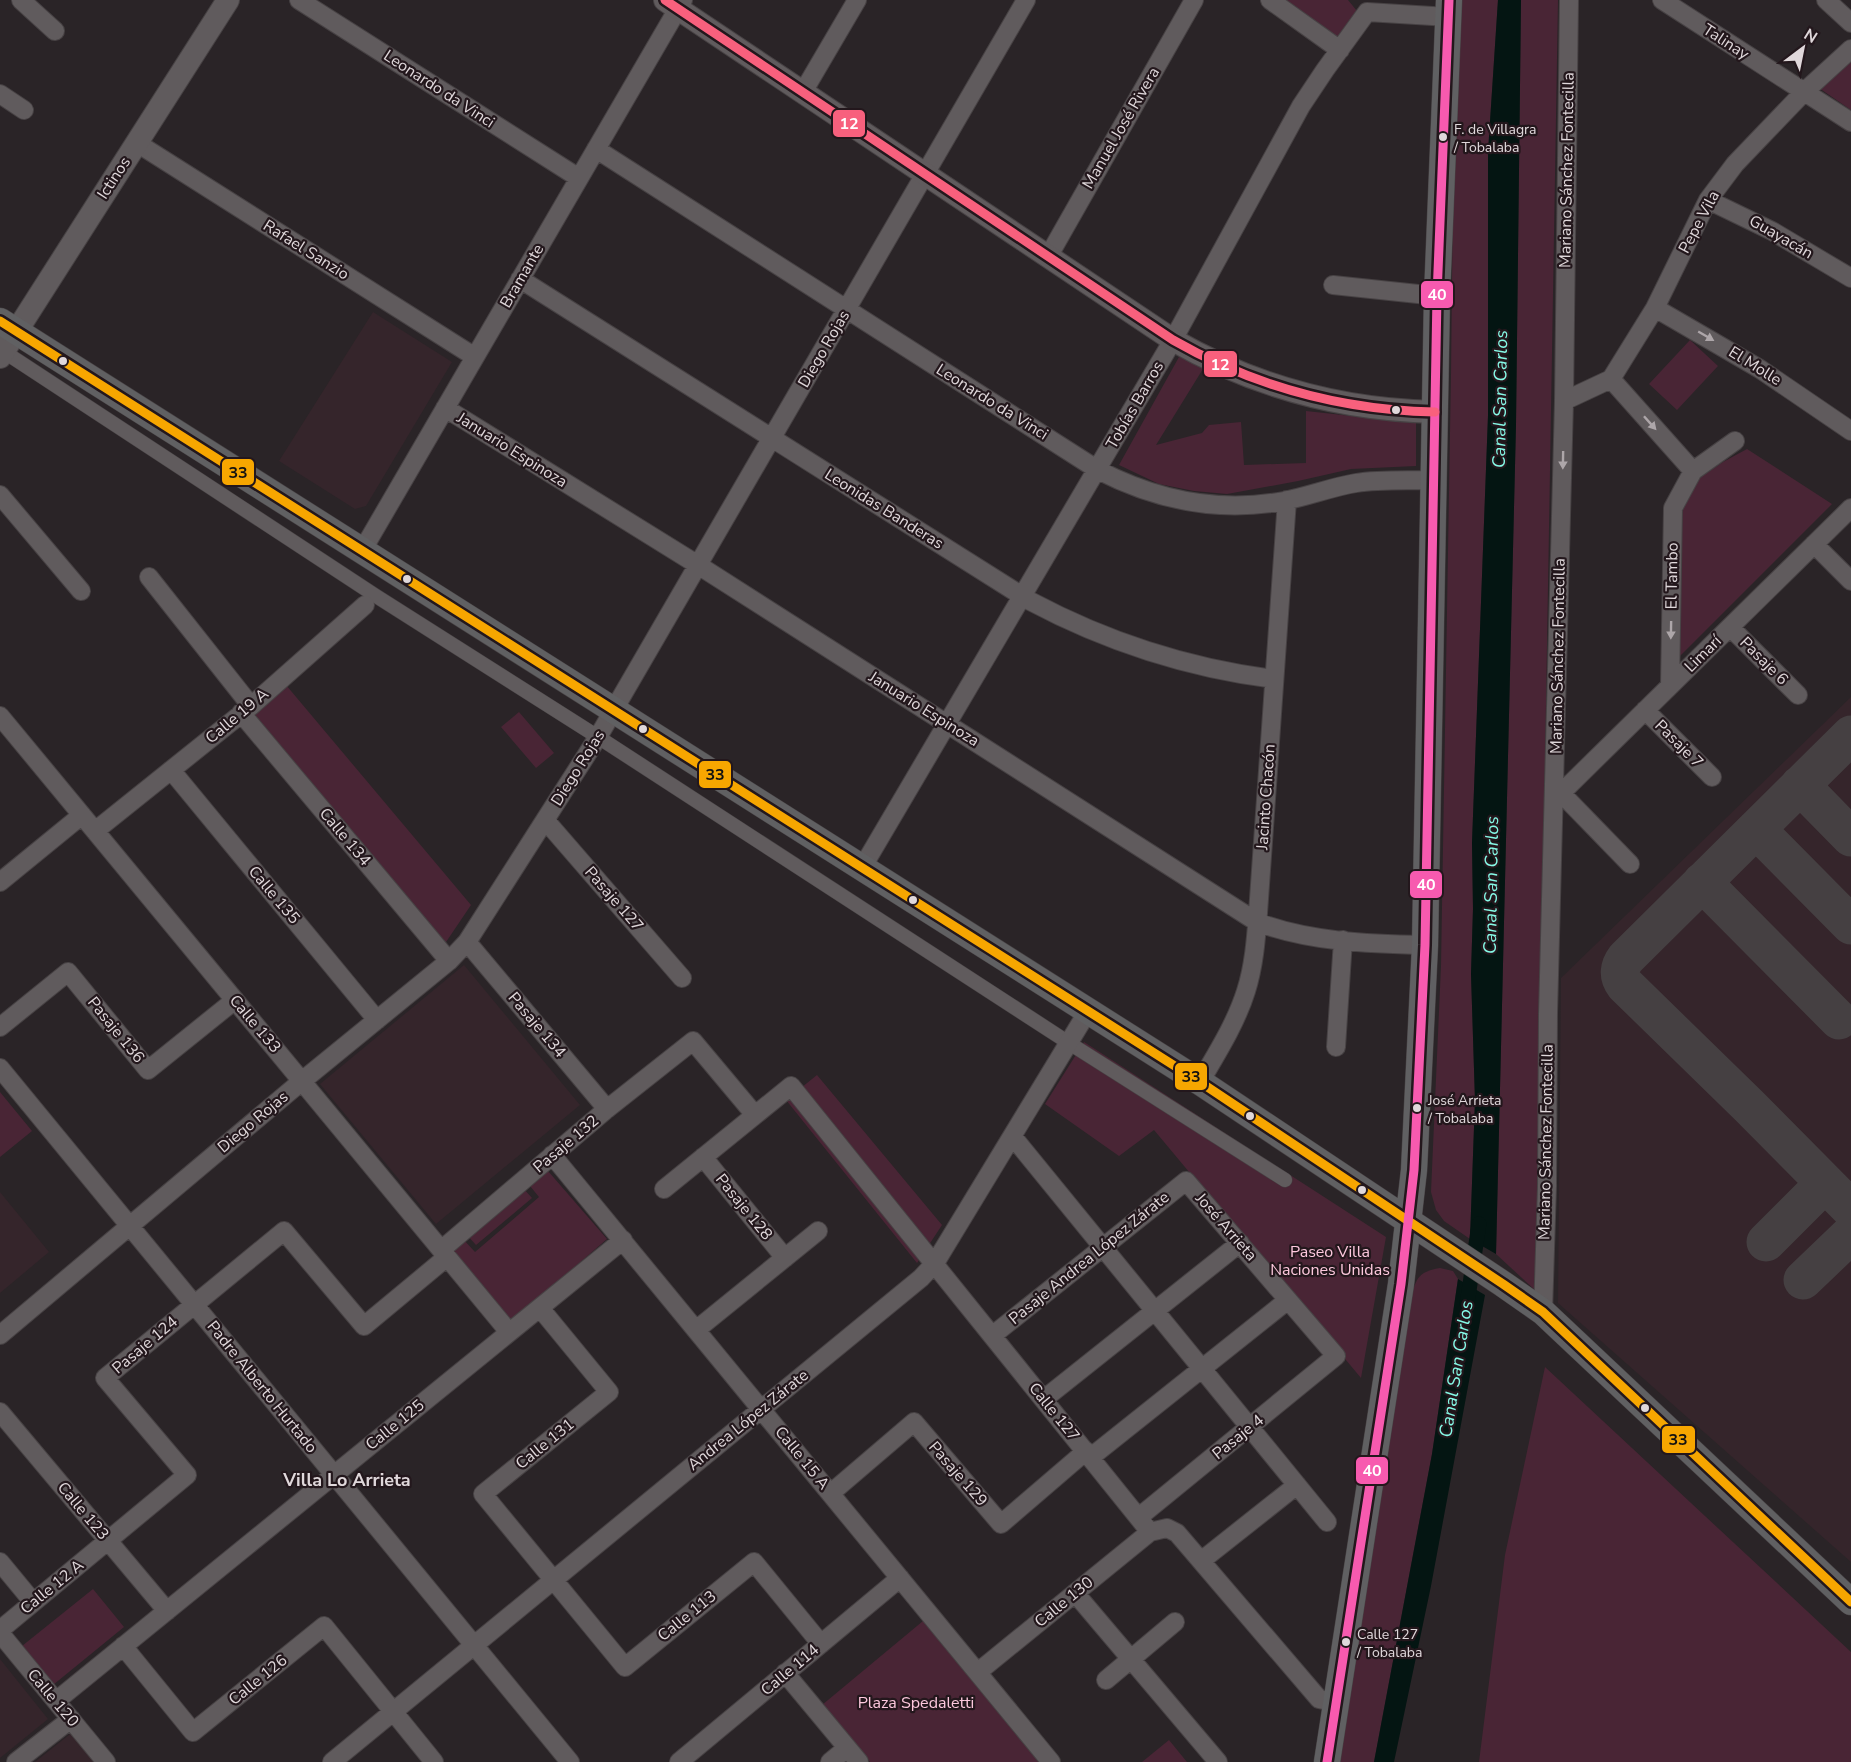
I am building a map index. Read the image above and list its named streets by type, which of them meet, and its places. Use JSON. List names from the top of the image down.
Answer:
{
  "streets": {
    "street": [
      "Talinay",
      "Leonardo da Vinci",
      "Manuel José Rivera",
      "Mariano Sánchez Fontecilla",
      "Ictinos",
      "Pepe Vila",
      "Guayacán",
      "Rafael Sanzio",
      "Bramante",
      "Diego Rojas",
      "El Molle",
      "Tobías Barros",
      "Januario Espinoza",
      "Leonidas Banderas",
      "El Tambo",
      "Limarí",
      "Pasaje 6",
      "Calle 19 A",
      "Pasaje 7",
      "Jacinto Chacón",
      "Calle 134",
      "Calle 135",
      "Pasaje 127",
      "Calle 133",
      "Pasaje 134",
      "Pasaje 136",
      "Pasaje 132",
      "Pasaje 128",
      "José Arrieta",
      "Pasaje Andrea López Zárate",
      "Pasaje 124",
      "Padre Alberto Hurtado",
      "Calle 127",
      "Andrea López Zárate",
      "Calle 125",
      "Pasaje 4",
      "Calle 131",
      "Calle 15 A",
      "Pasaje 129",
      "Calle 123",
      "Calle 12 A",
      "Calle 130",
      "Calle 113",
      "Calle 114",
      "Calle 126",
      "Calle 120"
    ]
  },
  "crossings": [
    ["Talinay", "Pepe Vila"],
    ["Leonardo da Vinci", "Bramante"],
    ["Leonardo da Vinci", "Diego Rojas"],
    ["Leonardo da Vinci", "Tobías Barros"],
    ["Leonardo da Vinci", "Jacinto Chacón"],
    ["Mariano Sánchez Fontecilla", "Limarí"],
    ["Ictinos", "Rafael Sanzio"],
    ["Pepe Vila", "Guayacán"],
    ["Pepe Vila", "El Molle"],
    ["Rafael Sanzio", "Bramante"],
    ["Bramante", "Januario Espinoza"],
    ["Bramante", "Leonidas Banderas"],
    ["Diego Rojas", "Januario Espinoza"],
    ["Diego Rojas", "Leonidas Banderas"],
    ["Diego Rojas", "Calle 134"],
    ["Diego Rojas", "Calle 135"],
    ["Diego Rojas", "Pasaje 127"],
    ["Diego Rojas", "Calle 133"],
    ["Diego Rojas", "Pasaje 134"],
    ["Diego Rojas", "Padre Alberto Hurtado"],
    ["Tobías Barros", "Januario Espinoza"],
    ["Tobías Barros", "Leonidas Banderas"],
    ["Januario Espinoza", "Jacinto Chacón"],
    ["Leonidas Banderas", "Jacinto Chacón"],
    ["El Tambo", "Limarí"],
    ["Limarí", "Pasaje 6"],
    ["Limarí", "Pasaje 7"],
    ["Calle 19 A", "Calle 134"],
    ["Calle 19 A", "Calle 135"],
    ["Calle 19 A", "Calle 133"],
    ["Calle 133", "Pasaje 136"],
    ["Calle 133", "Pasaje 132"],
    ["Calle 133", "Calle 125"],
    ["Pasaje 134", "Pasaje 132"],
    ["Pasaje 132", "Pasaje 128"],
    ["Pasaje 132", "Pasaje 124"],
    ["Pasaje 132", "Calle 15 A"],
    ["Pasaje 128", "Calle 127"],
    ["José Arrieta", "Pasaje Andrea López Zárate"],
    ["José Arrieta", "Pasaje 4"],
    ["José Arrieta", "Pasaje 129"],
    ["Pasaje Andrea López Zárate", "Calle 127"],
    ["Pasaje 124", "Padre Alberto Hurtado"],
    ["Pasaje 124", "Calle 12 A"],
    ["Padre Alberto Hurtado", "Andrea López Zárate"],
    ["Padre Alberto Hurtado", "Calle 125"],
    ["Calle 127", "Andrea López Zárate"],
    ["Calle 127", "Pasaje 4"],
    ["Calle 127", "Pasaje 129"],
    ["Calle 127", "Calle 130"],
    ["Andrea López Zárate", "Calle 131"],
    ["Andrea López Zárate", "Calle 15 A"],
    ["Andrea López Zárate", "Calle 113"],
    ["Andrea López Zárate", "Calle 126"],
    ["Calle 125", "Calle 131"],
    ["Calle 125", "Calle 15 A"],
    ["Calle 125", "Calle 123"],
    ["Calle 125", "Calle 126"],
    ["Calle 125", "Calle 120"],
    ["Pasaje 4", "Calle 130"],
    ["Calle 131", "Calle 113"],
    ["Calle 15 A", "Pasaje 129"],
    ["Calle 15 A", "Calle 130"],
    ["Calle 15 A", "Calle 114"],
    ["Calle 123", "Calle 12 A"],
    ["Calle 12 A", "Calle 120"],
    ["Calle 113", "Calle 114"]
  ],
  "one_way": ["El Tambo"],
  "districts": ["Villa Lo Arrieta"],
  "water": ["Canal San Carlos"],
  "parks": ["Paseo Villa Naciones Unidas", "Plaza Spedaletti"],
  "places": ["F. de Villagra / Tobalaba", "José Arrieta / Tobalaba", "Calle 127 / Tobalaba"],
  "lines": ["transit line 40", "transit line 12", "transit line 33"],
  "north": "top right"
}
